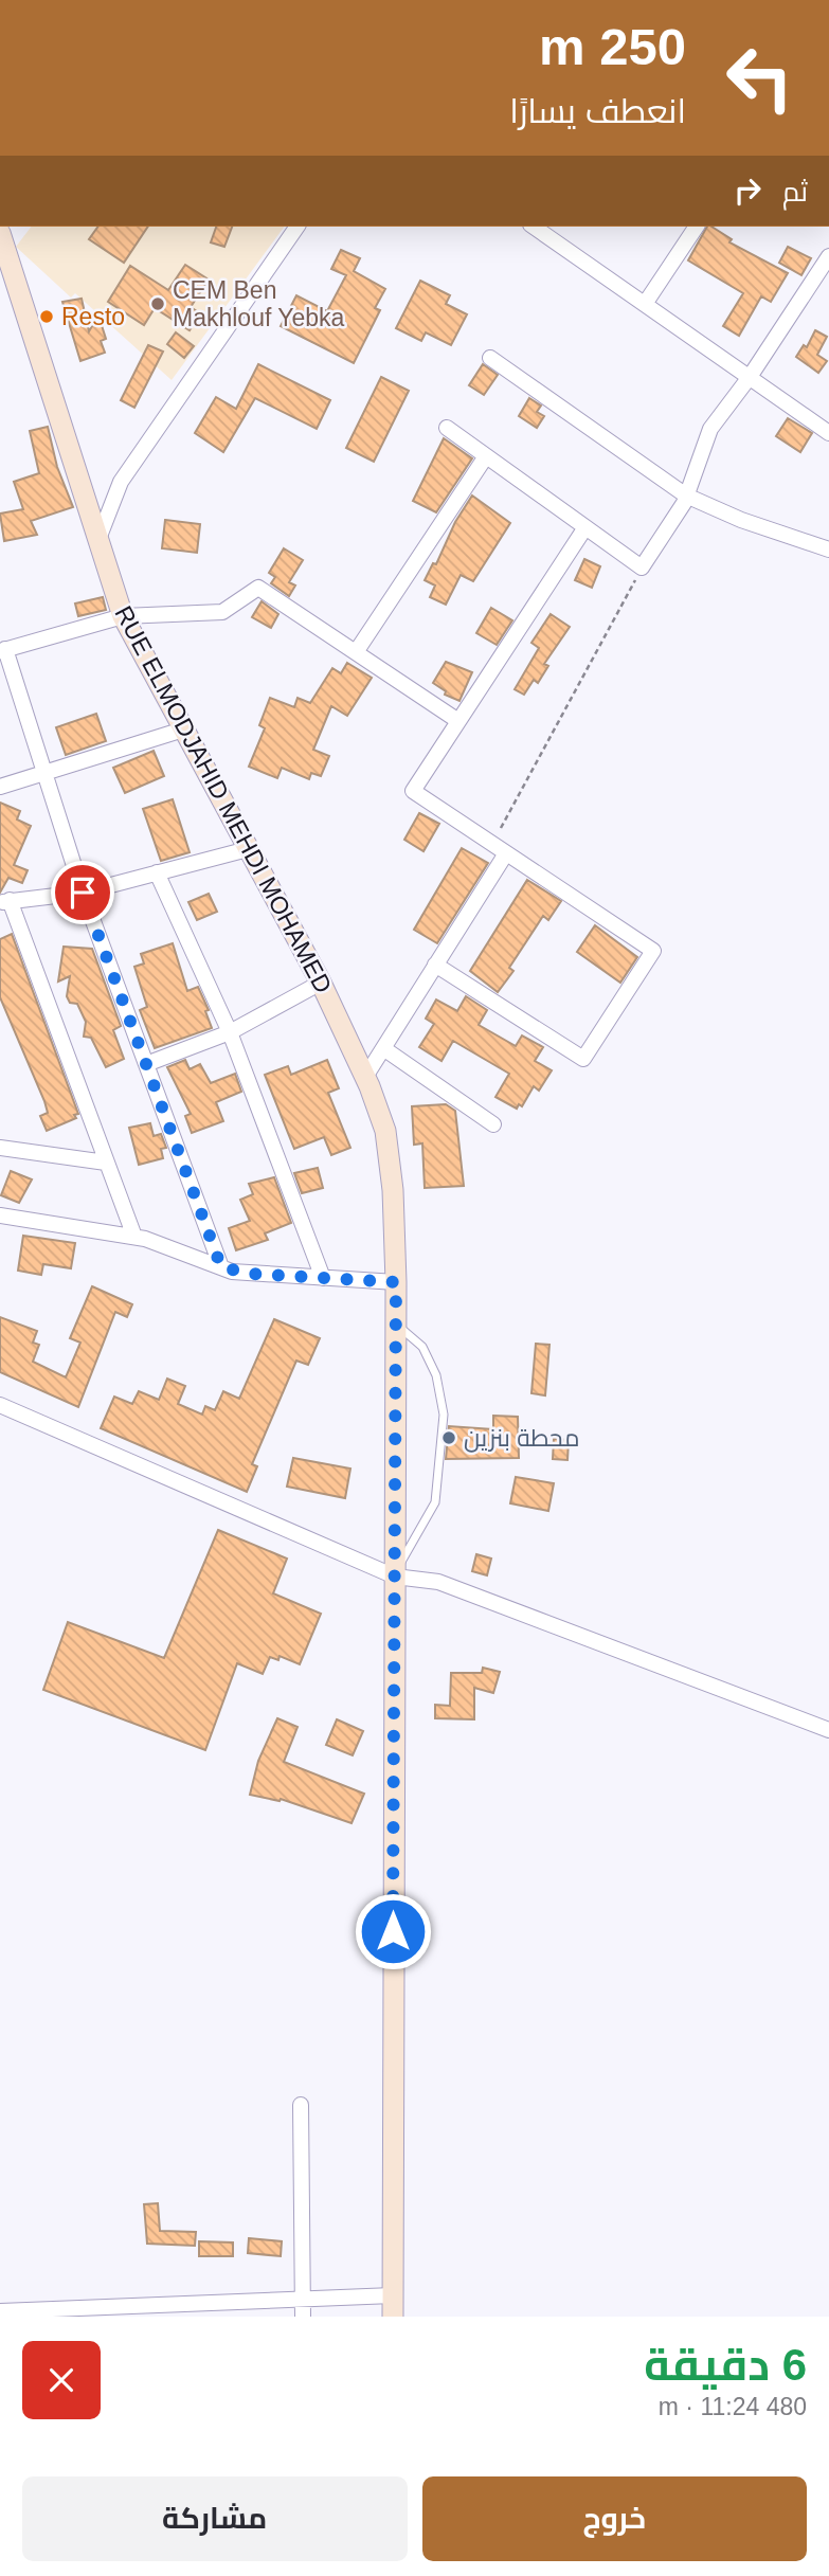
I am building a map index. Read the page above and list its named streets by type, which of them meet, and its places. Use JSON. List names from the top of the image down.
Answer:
{
  "streets": {
    "main road": ["RUE ELMODJAHID MEHDI MOHAMED"]
  },
  "places": ["CEM Ben Makhlouf Yebka", "Resto", "محطة بنزين"],
  "page": {
    "turn": ["250 m", "انعطف يسارًا"],
    "then": "ثم",
    "heading": ["6 دقيقة", "480 m · 11:24"],
    "buttons": ["خروج", "مشاركة"]
  }
}
